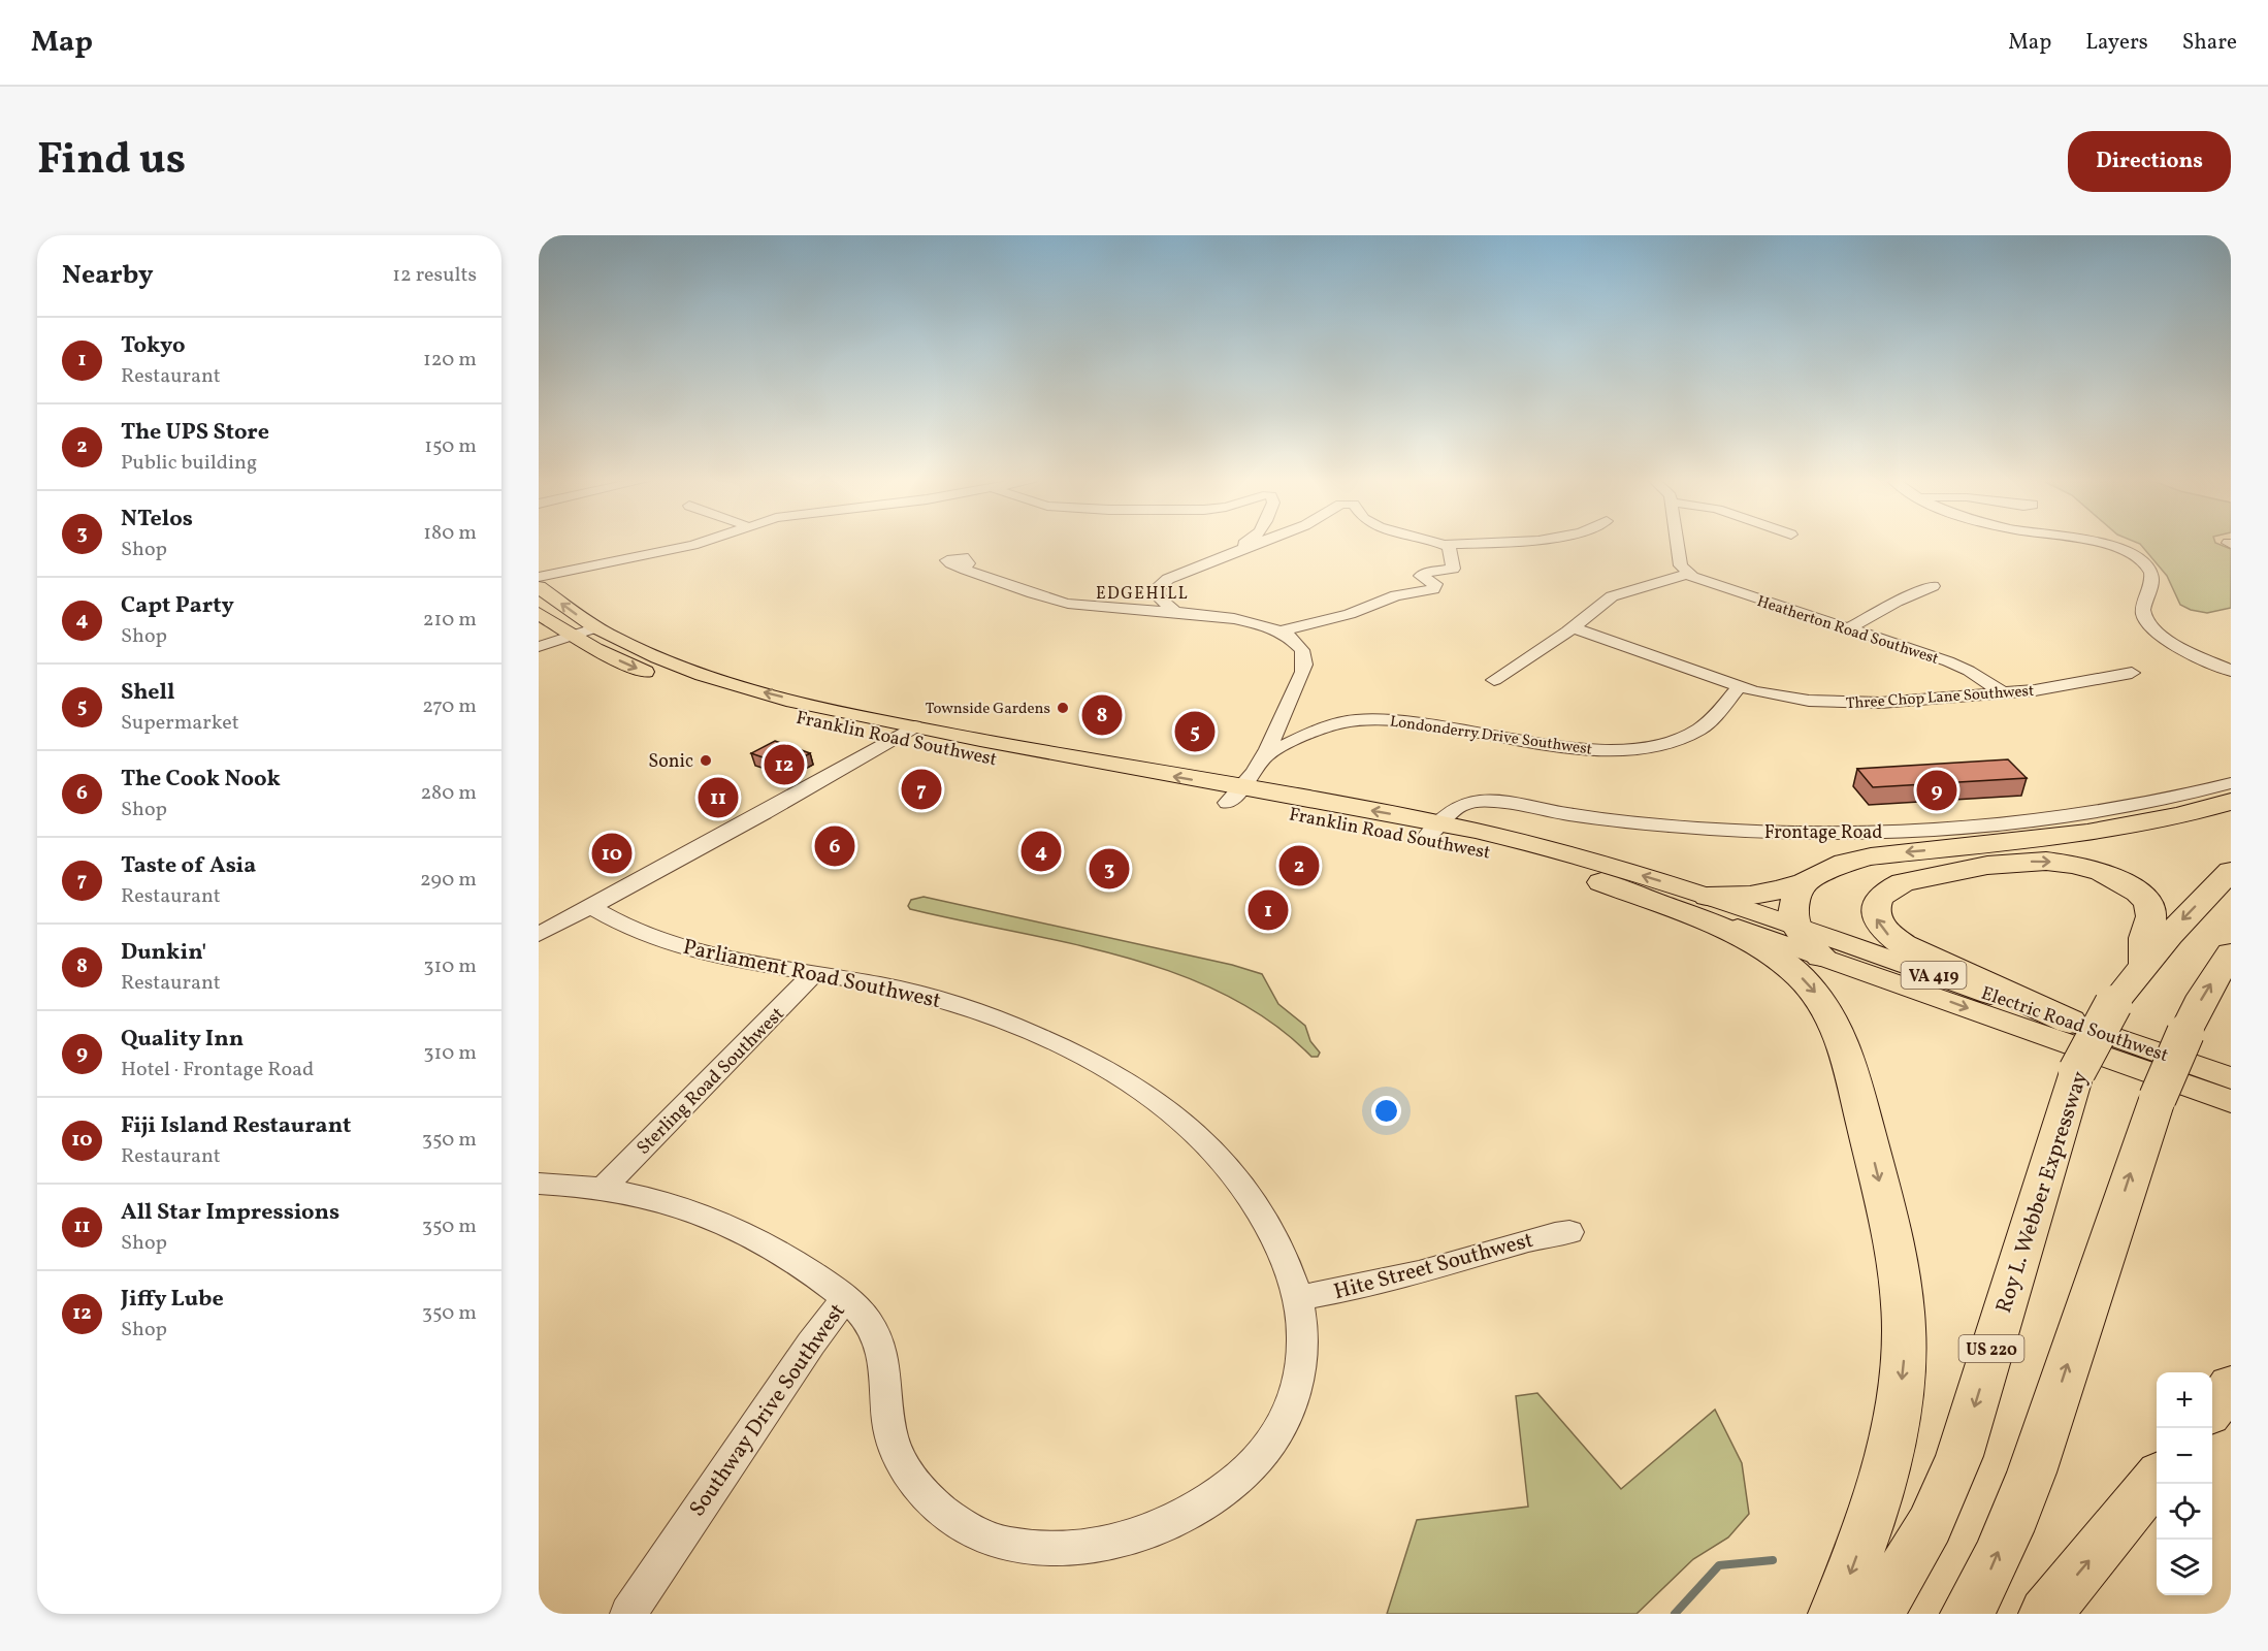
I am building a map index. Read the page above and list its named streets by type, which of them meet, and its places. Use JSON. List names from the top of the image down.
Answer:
{
  "streets": {
    "highway": ["Roy L. Webber Expressway", "US 220"],
    "main road": ["Franklin Road Southwest", "VA 419", "Electric Road Southwest"],
    "street": [
      "Heatherton Road Southwest",
      "Three Chop Lane Southwest",
      "Londonderry Drive Southwest",
      "Frontage Road",
      "Parliament Road Southwest",
      "Sterling Road Southwest",
      "Hite Street Southwest",
      "Southway Drive Southwest"
    ]
  },
  "crossings": [
    ["Heatherton Road Southwest", "Three Chop Lane Southwest"],
    ["Three Chop Lane Southwest", "Londonderry Drive Southwest"],
    ["Franklin Road Southwest", "Frontage Road"],
    ["Franklin Road Southwest", "Electric Road Southwest"],
    ["Parliament Road Southwest", "Sterling Road Southwest"],
    ["Parliament Road Southwest", "Hite Street Southwest"],
    ["Parliament Road Southwest", "Southway Drive Southwest"],
    ["Sterling Road Southwest", "Southway Drive Southwest"]
  ],
  "districts": ["EDGEHILL"],
  "places": ["Townside Gardens", "Sonic"],
  "page": {
    "header": "Map",
    "nav": ["Map", "Layers", "Share"],
    "title": "Find us",
    "buttons": "Directions",
    "heading": ["Nearby", "12 results"],
    "list": [
      {
        "mark": "1",
        "name": "Tokyo",
        "note": "Restaurant",
        "value": "120 m"
      },
      {
        "mark": "2",
        "name": "The UPS Store",
        "note": "Public building",
        "value": "150 m"
      },
      {
        "mark": "3",
        "name": "NTelos",
        "note": "Shop",
        "value": "180 m"
      },
      {
        "mark": "4",
        "name": "Capt Party",
        "note": "Shop",
        "value": "210 m"
      },
      {
        "mark": "5",
        "name": "Shell",
        "note": "Supermarket",
        "value": "270 m"
      },
      {
        "mark": "6",
        "name": "The Cook Nook",
        "note": "Shop",
        "value": "280 m"
      },
      {
        "mark": "7",
        "name": "Taste of Asia",
        "note": "Restaurant",
        "value": "290 m"
      },
      {
        "mark": "8",
        "name": "Dunkin'",
        "note": "Restaurant",
        "value": "310 m"
      },
      {
        "mark": "9",
        "name": "Quality Inn",
        "note": "Hotel · Frontage Road",
        "value": "310 m"
      },
      {
        "mark": "10",
        "name": "Fiji Island Restaurant",
        "note": "Restaurant",
        "value": "350 m"
      },
      {
        "mark": "11",
        "name": "All Star Impressions",
        "note": "Shop",
        "value": "350 m"
      },
      {
        "mark": "12",
        "name": "Jiffy Lube",
        "note": "Shop",
        "value": "350 m"
      }
    ],
    "pins": [
      "8",
      "5",
      "12",
      "7",
      "9",
      "11",
      "6",
      "4",
      "10",
      "2",
      "3",
      "1"
    ],
    "map_buttons": ["+", "−"]
  }
}
